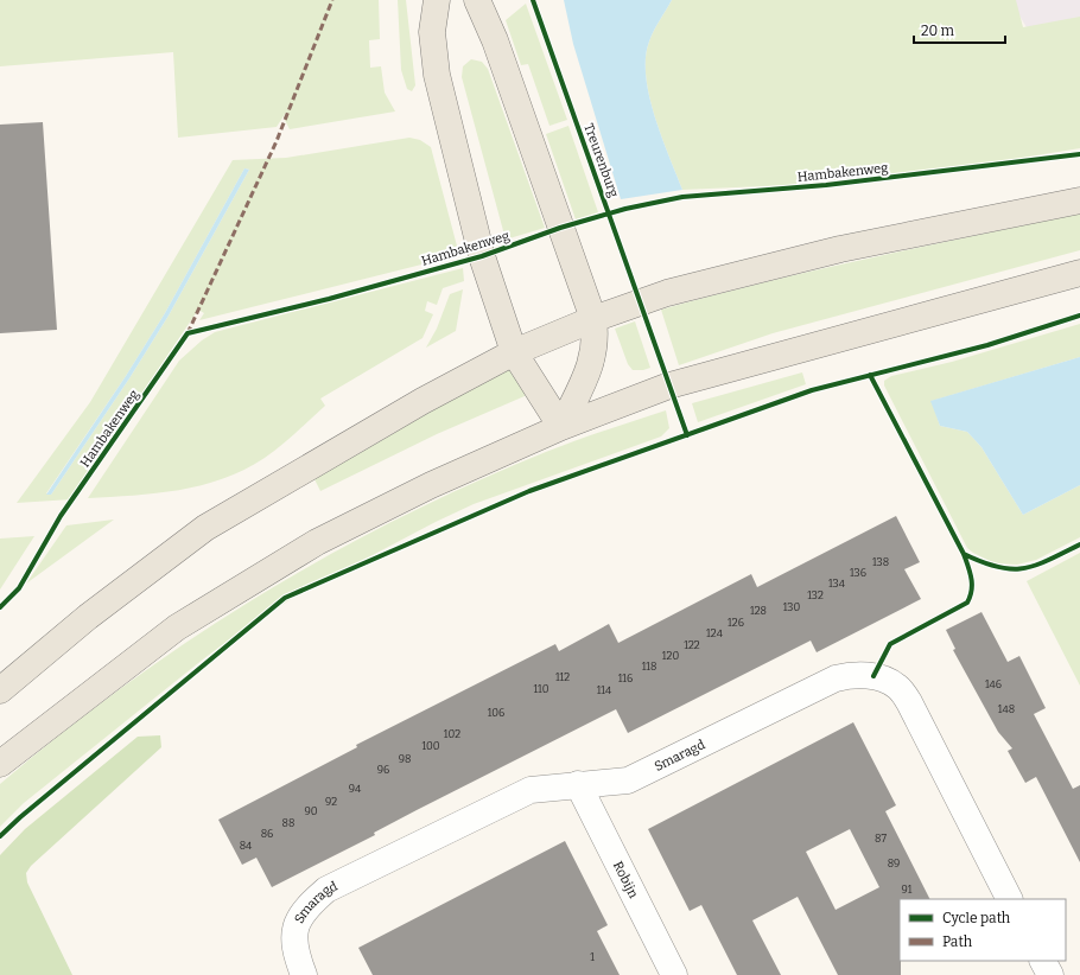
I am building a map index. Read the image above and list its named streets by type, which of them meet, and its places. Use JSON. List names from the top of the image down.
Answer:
{
  "streets": {
    "street": ["Smaragd", "Robijn"],
    "cycle path": ["Treurenburg", "Hambakenweg"]
  },
  "crossings": [
    ["Smaragd", "Robijn"]
  ],
  "house_numbers": [
    "138",
    "136",
    "134",
    "132",
    "130",
    "128",
    "126",
    "124",
    "122",
    "120",
    "118",
    "112",
    "116",
    "146",
    "110",
    "114",
    "148",
    "106",
    "102",
    "100",
    "98",
    "96",
    "94",
    "92",
    "90",
    "88",
    "86",
    "87",
    "84",
    "89",
    "91",
    "1"
  ],
  "legend": ["Cycle path", "Path"],
  "scale_bar": "20 m"
}
